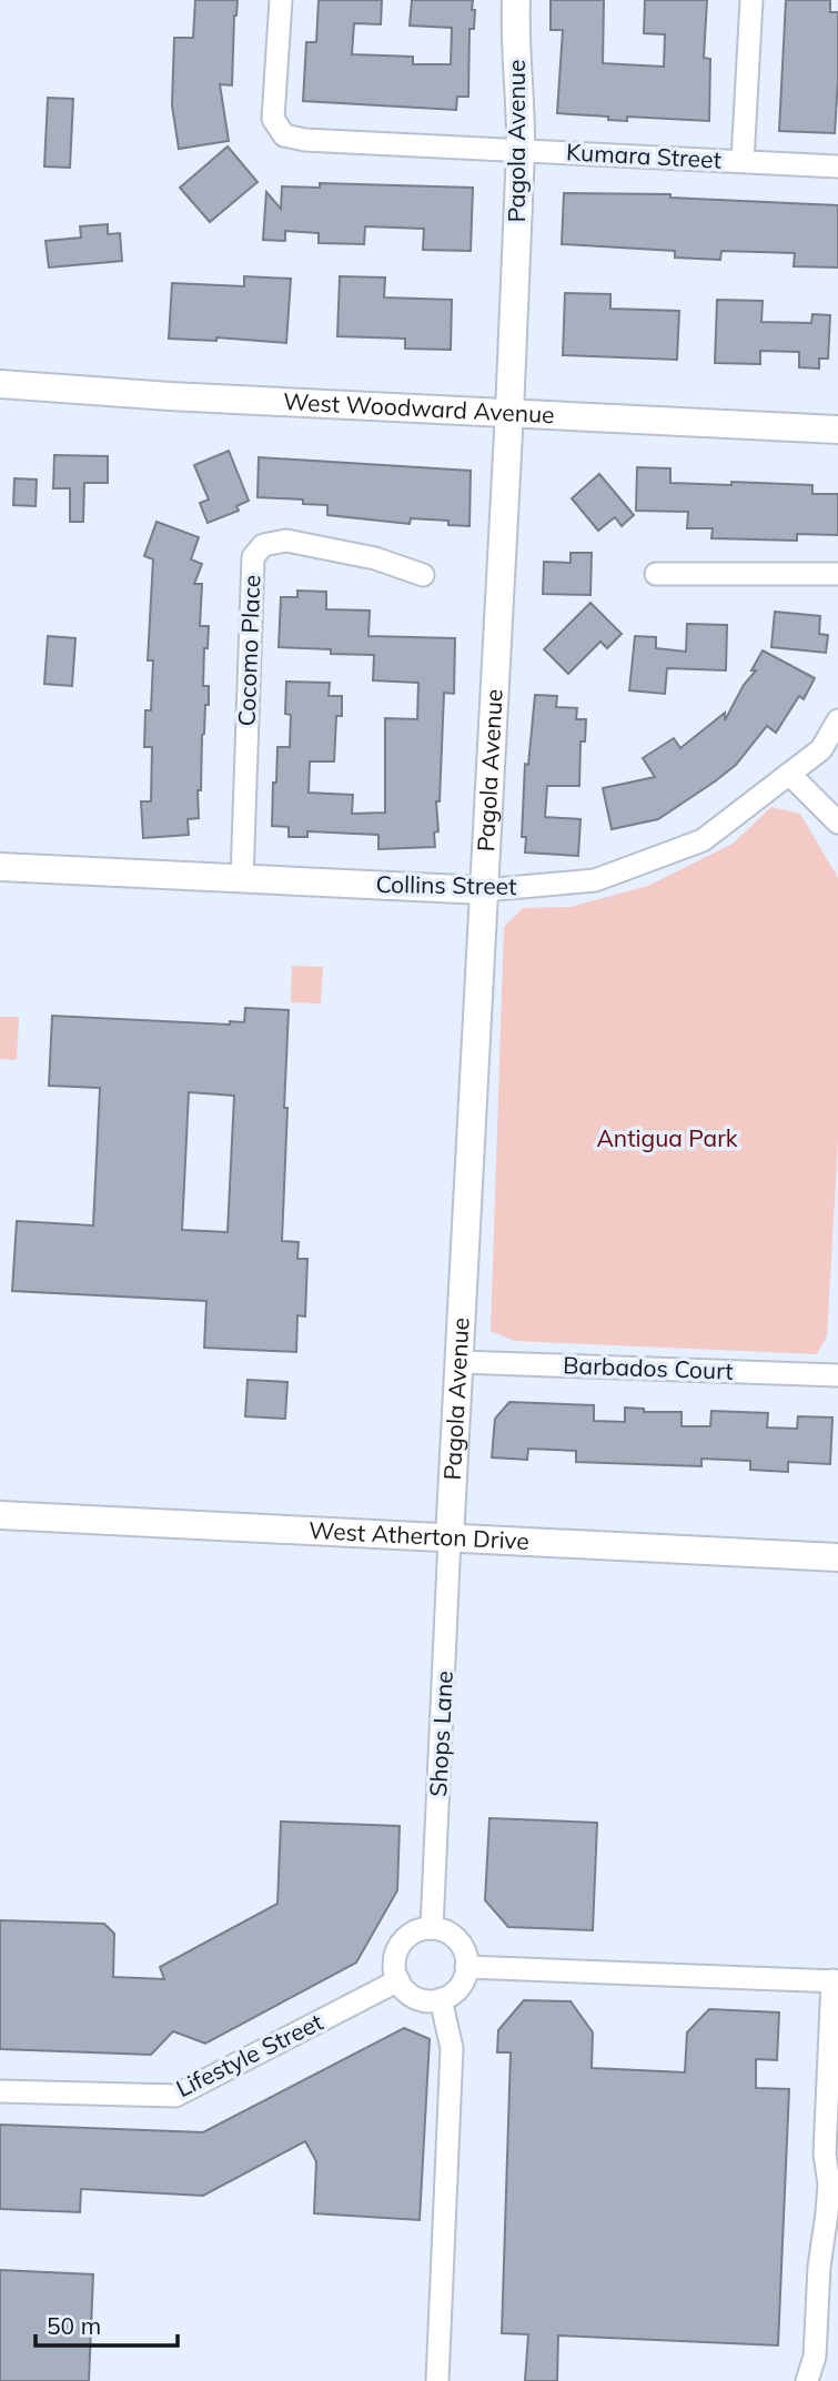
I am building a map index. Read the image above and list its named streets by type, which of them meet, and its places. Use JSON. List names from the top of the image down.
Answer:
{
  "streets": {
    "street": [
      "Pagola Avenue",
      "Kumara Street",
      "West Woodward Avenue",
      "Cocomo Place",
      "Collins Street",
      "Barbados Court",
      "West Atherton Drive",
      "Shops Lane",
      "Lifestyle Street"
    ]
  },
  "crossings": [
    ["Pagola Avenue", "Kumara Street"],
    ["Pagola Avenue", "West Woodward Avenue"],
    ["Pagola Avenue", "Collins Street"],
    ["Pagola Avenue", "Barbados Court"],
    ["Pagola Avenue", "West Atherton Drive"],
    ["Pagola Avenue", "Shops Lane"],
    ["Cocomo Place", "Collins Street"],
    ["West Atherton Drive", "Shops Lane"],
    ["Shops Lane", "Lifestyle Street"]
  ],
  "parks": ["Antigua Park"],
  "scale_bar": "50 m"
}
